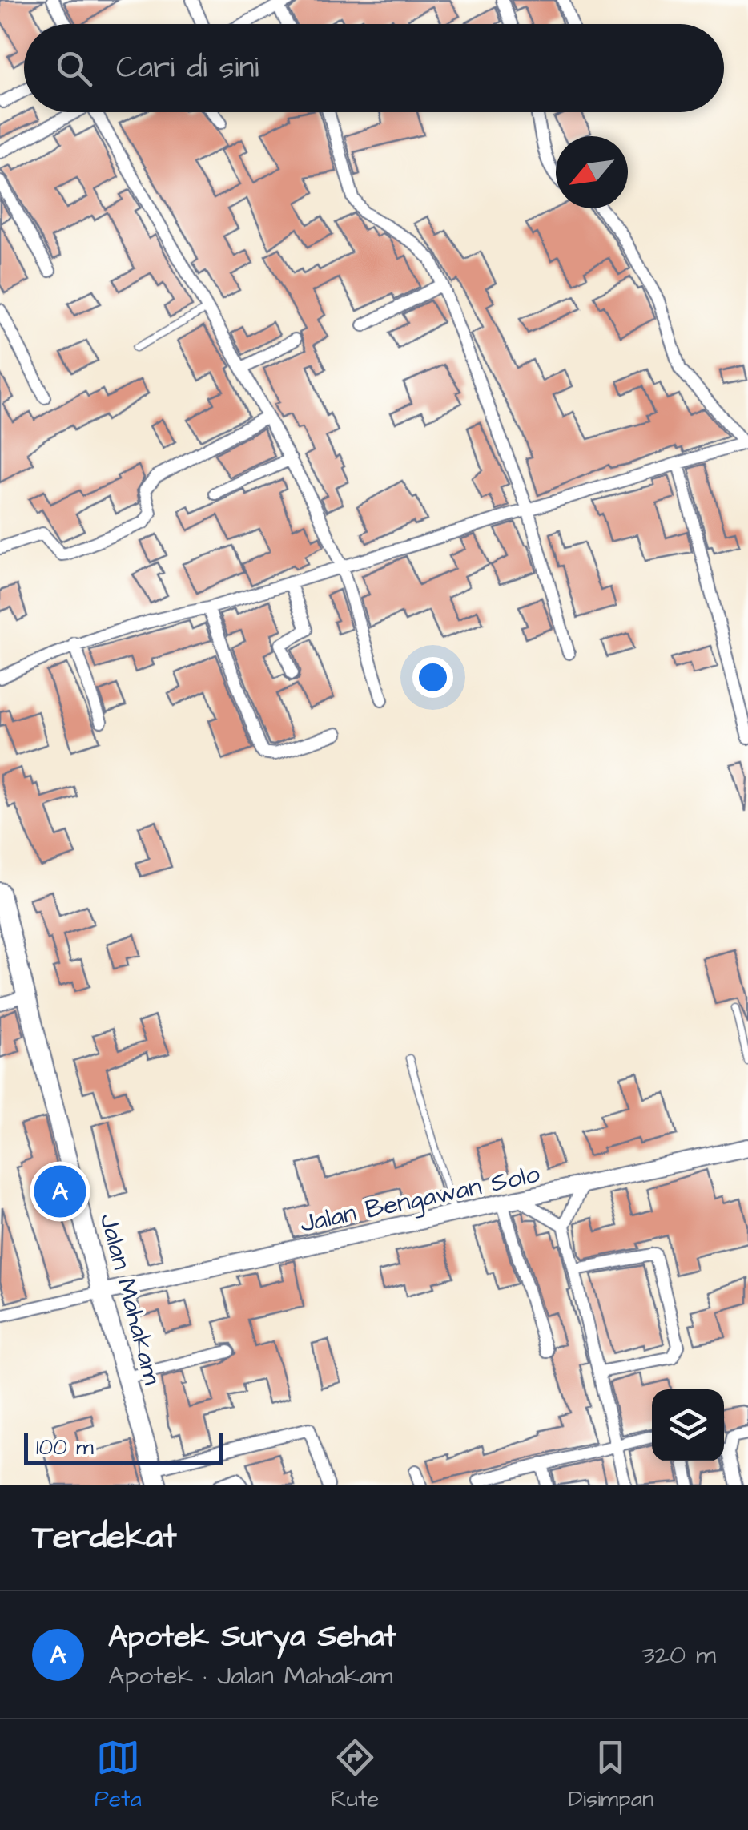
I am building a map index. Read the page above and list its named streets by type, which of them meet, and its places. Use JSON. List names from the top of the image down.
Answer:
{
  "streets": {
    "main road": ["Jalan Bengawan Solo", "Jalan Mahakam"]
  },
  "crossings": [
    ["Jalan Bengawan Solo", "Jalan Mahakam"]
  ],
  "scale_bar": "100 m",
  "north": "bottom left",
  "page": {
    "search": "Cari di sini",
    "pins": "A",
    "scale": "100 m",
    "heading": "Terdekat",
    "list": [
      {
        "mark": "A",
        "name": "Apotek Surya Sehat",
        "note": "Apotek · Jalan Mahakam",
        "value": "320 m"
      }
    ],
    "nav": ["Peta", "Rute", "Disimpan"]
  }
}
